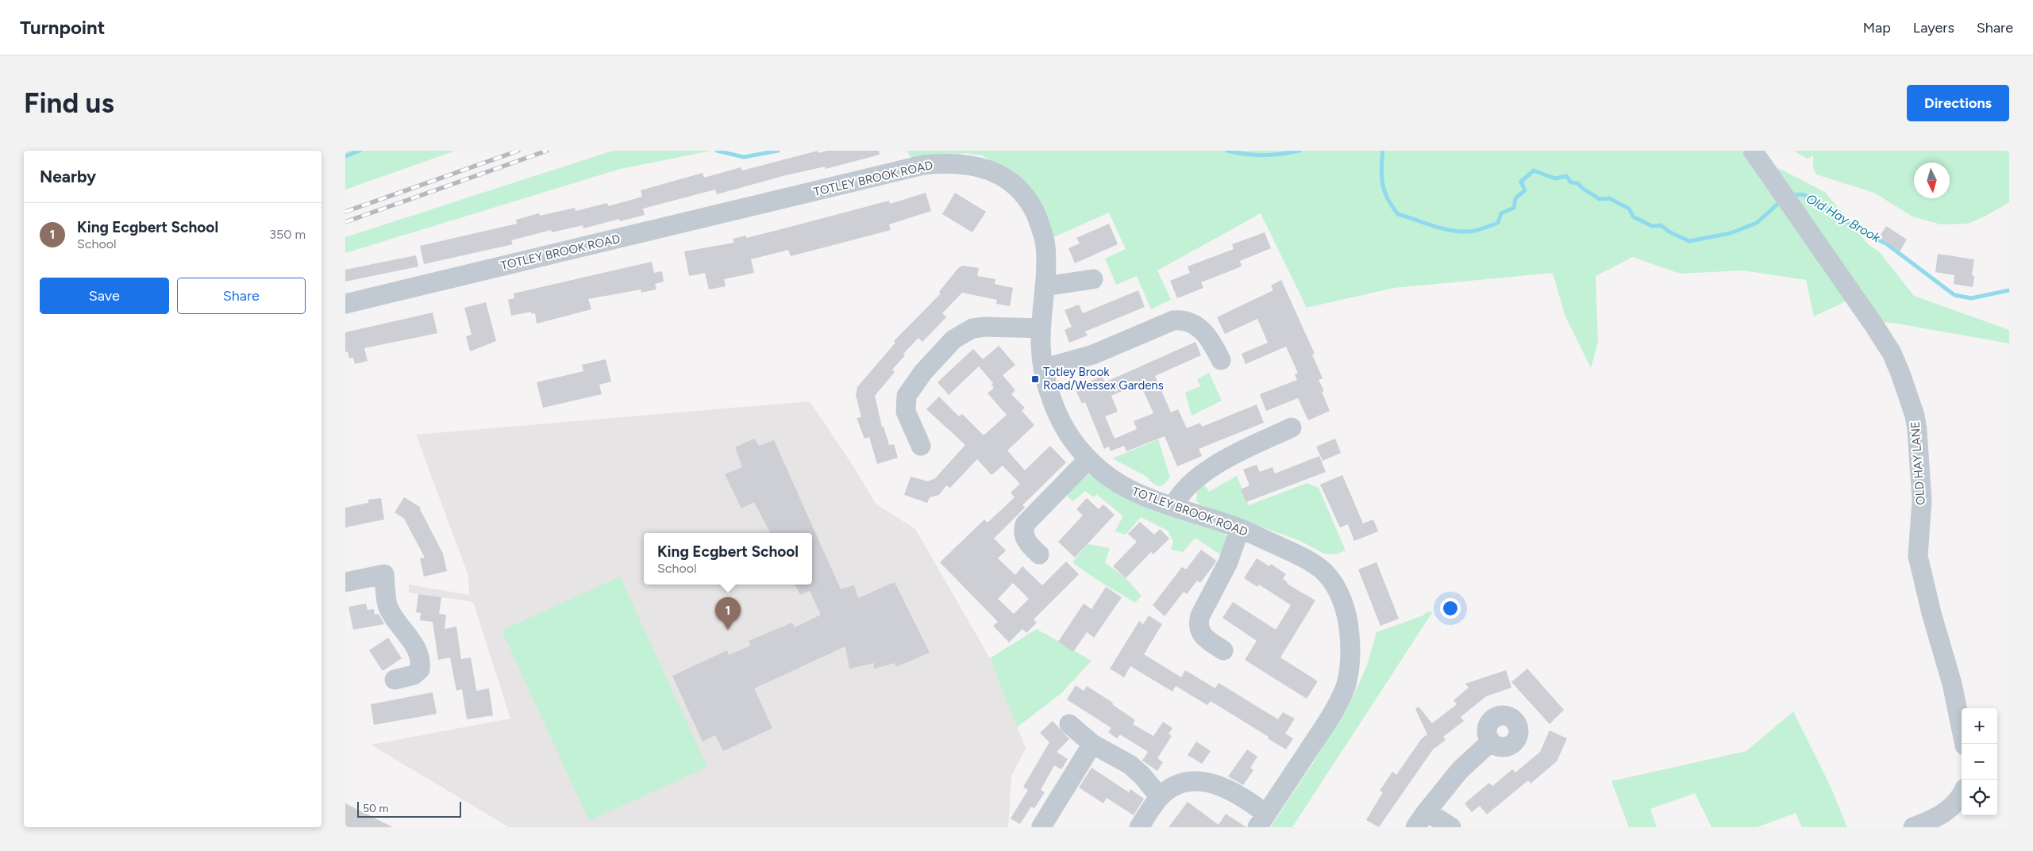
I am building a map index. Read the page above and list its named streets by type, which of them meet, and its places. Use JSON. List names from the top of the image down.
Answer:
{
  "streets": {
    "street": ["TOTLEY BROOK ROAD", "OLD HAY LANE"]
  },
  "water": ["Old Hay Brook"],
  "places": {
    "transit": ["Totley Brook Road/Wessex Gardens"]
  },
  "scale_bar": "50 m",
  "north": "bottom",
  "page": {
    "header": "Turnpoint",
    "nav": ["Map", "Layers", "Share"],
    "buttons": [
      "Directions",
      ["Save", "Share"]
    ],
    "title": "Find us",
    "heading": "Nearby",
    "list": [
      {
        "mark": "1",
        "name": "King Ecgbert School",
        "note": "School",
        "value": "350 m"
      }
    ],
    "popup": ["King Ecgbert School", "School"],
    "pins": "1",
    "map_buttons": ["+", "−"],
    "scale": "50 m"
  }
}
